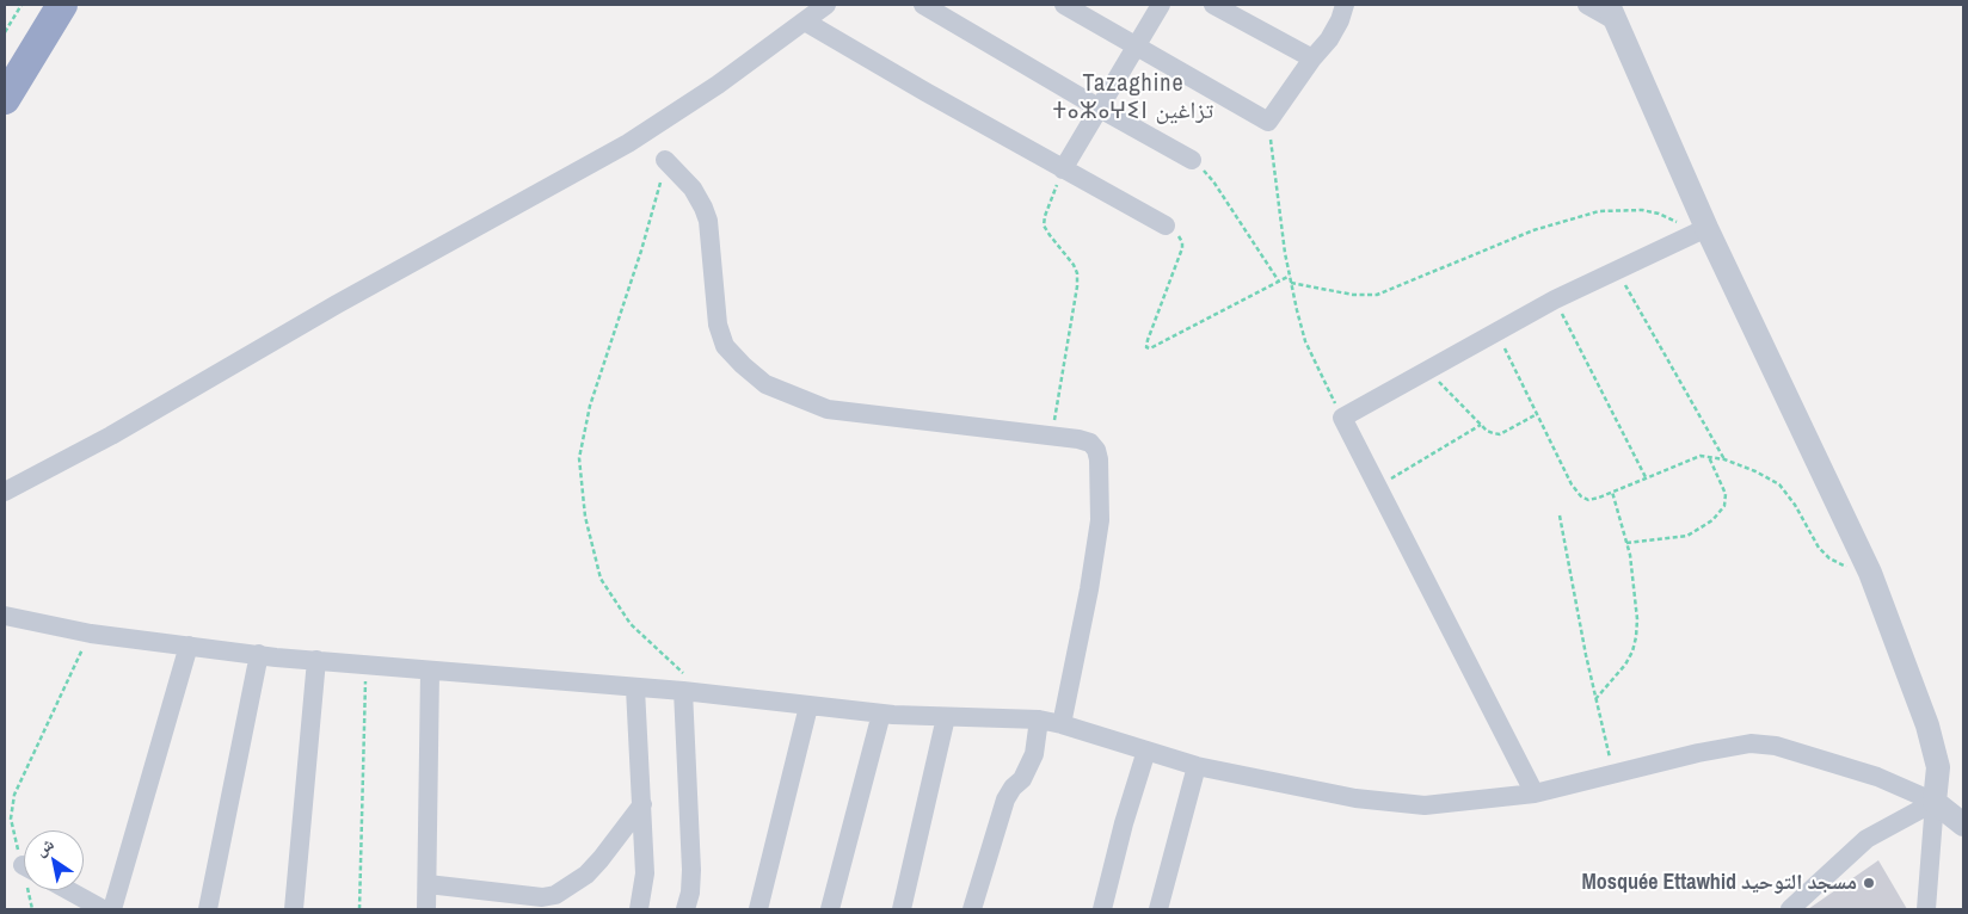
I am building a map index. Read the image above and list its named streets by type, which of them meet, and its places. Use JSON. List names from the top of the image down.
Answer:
{
  "districts": ["Tazaghine ⵜⴰⵣⴰⵖⵉⵏ تزاغين"],
  "places": ["Mosquée Ettawhid مسجد التوحيد"],
  "north": "top left"
}
